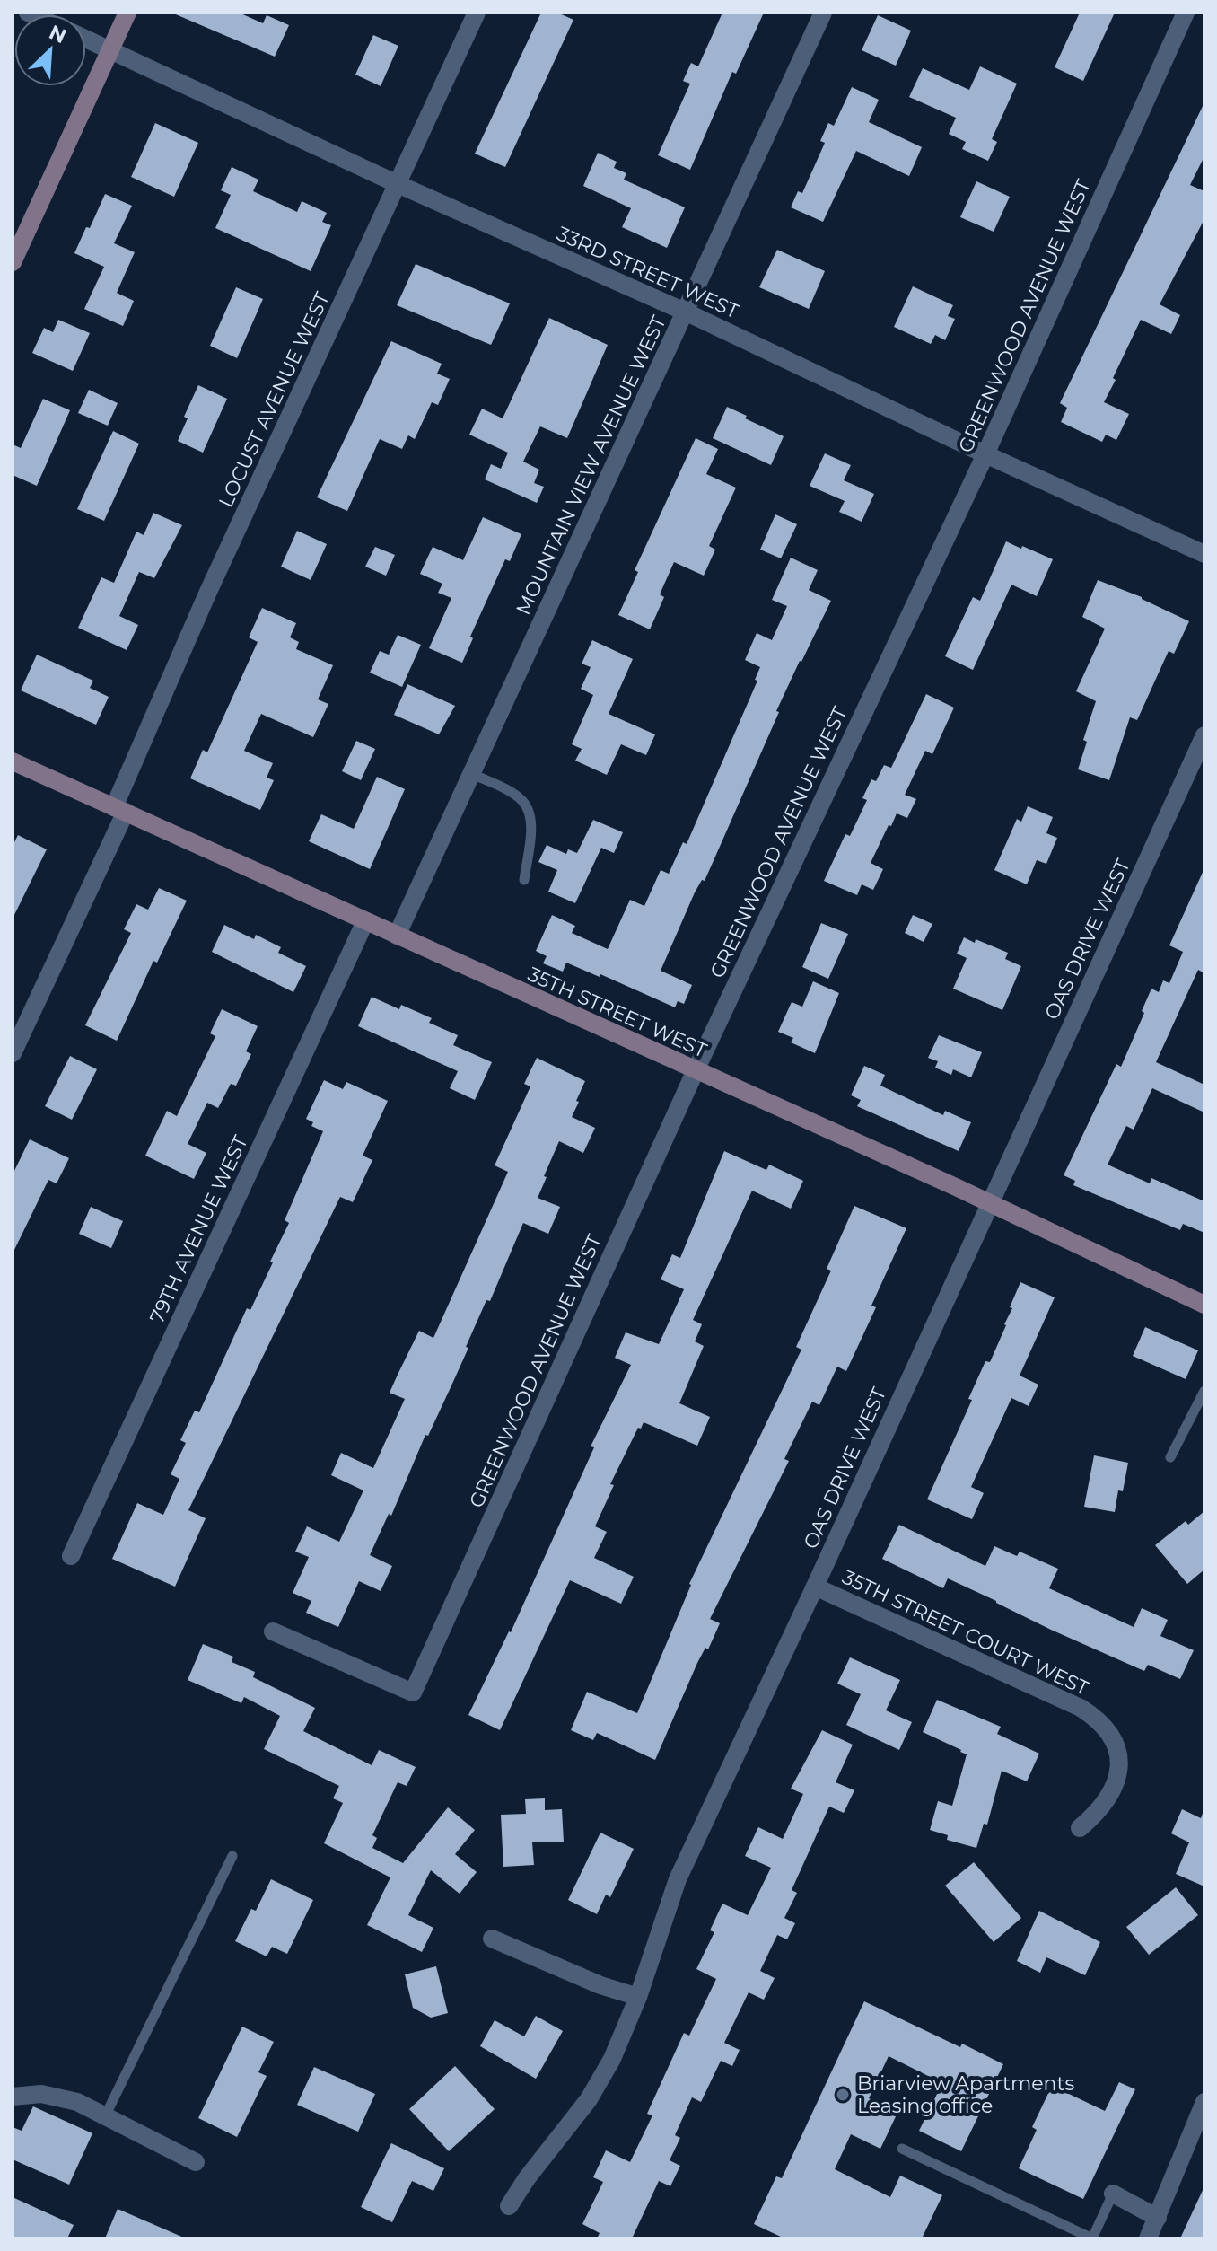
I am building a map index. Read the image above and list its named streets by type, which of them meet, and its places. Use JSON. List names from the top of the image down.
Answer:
{
  "streets": {
    "street": [
      "33RD STREET WEST",
      "GREENWOOD AVENUE WEST",
      "LOCUST AVENUE WEST",
      "MOUNTAIN VIEW AVENUE WEST",
      "OAS DRIVE WEST",
      "35TH STREET WEST",
      "79TH AVENUE WEST",
      "35TH STREET COURT WEST"
    ]
  },
  "crossings": [
    ["33RD STREET WEST", "GREENWOOD AVENUE WEST"],
    ["33RD STREET WEST", "LOCUST AVENUE WEST"],
    ["33RD STREET WEST", "MOUNTAIN VIEW AVENUE WEST"],
    ["GREENWOOD AVENUE WEST", "35TH STREET WEST"],
    ["LOCUST AVENUE WEST", "35TH STREET WEST"],
    ["MOUNTAIN VIEW AVENUE WEST", "35TH STREET WEST"],
    ["OAS DRIVE WEST", "35TH STREET WEST"],
    ["OAS DRIVE WEST", "35TH STREET COURT WEST"],
    ["35TH STREET WEST", "79TH AVENUE WEST"]
  ],
  "places": ["Briarview Apartments Leasing office"],
  "north": "top right"
}
